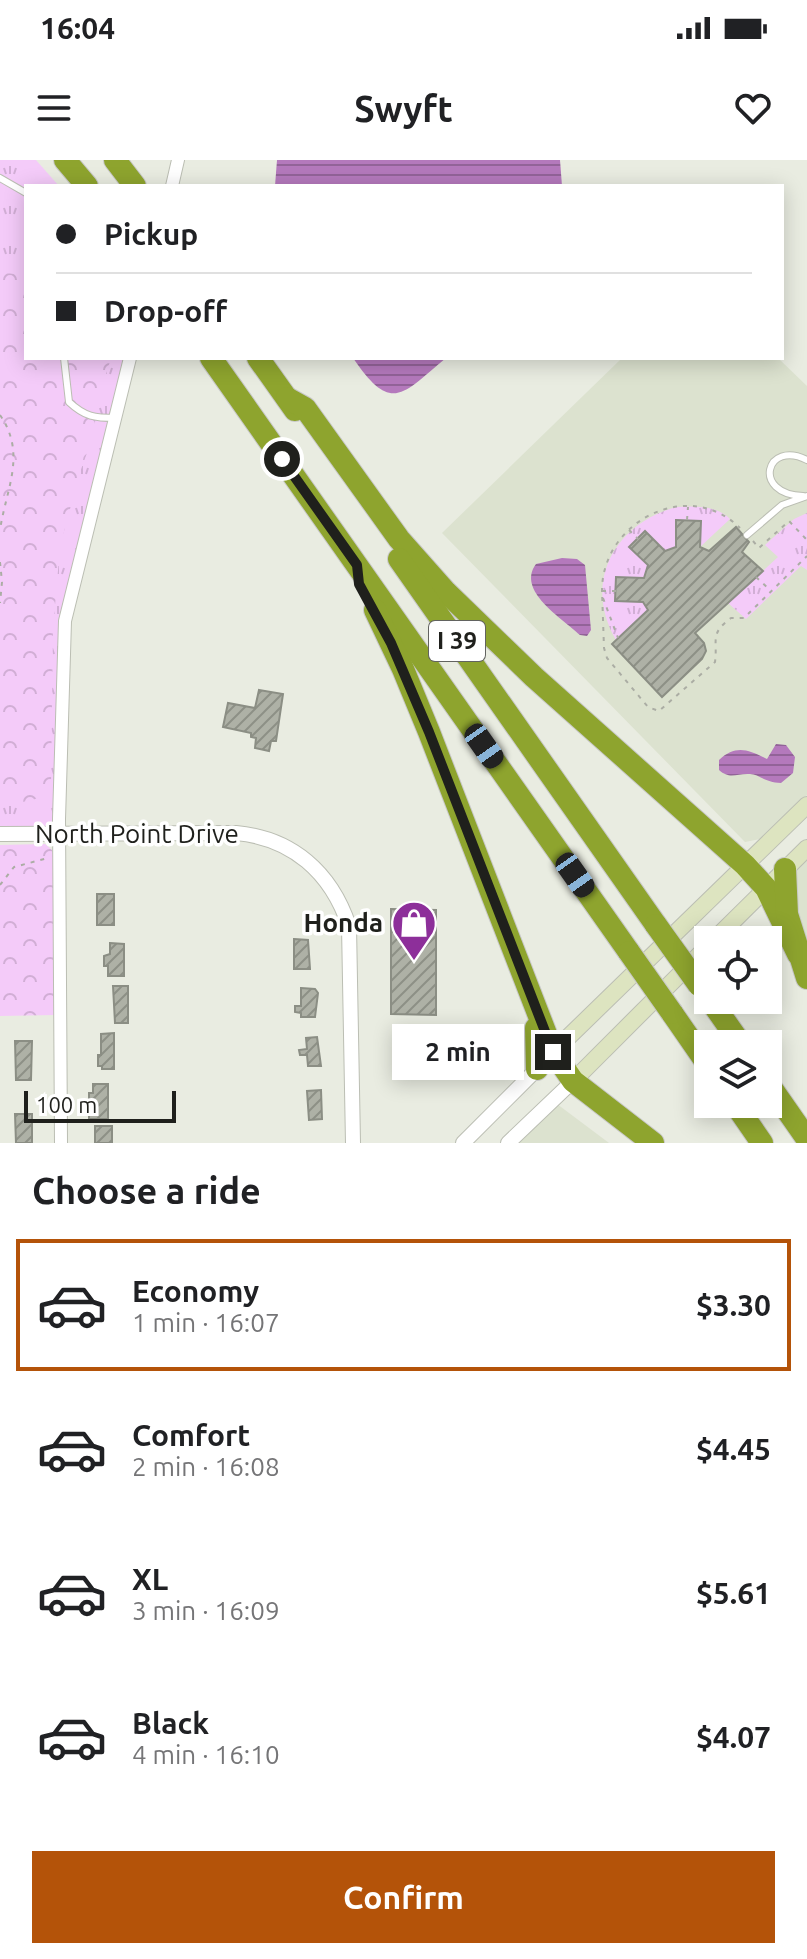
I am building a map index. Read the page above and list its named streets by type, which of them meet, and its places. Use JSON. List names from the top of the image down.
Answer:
{
  "streets": {
    "highway": ["I 39"],
    "street": ["North Point Drive"]
  },
  "places": {
    "shop": ["Honda"]
  },
  "scale_bar": "100 m",
  "page": {
    "status": "16:04",
    "header": "Swyft",
    "banner": ["Pickup", "Drop-off"],
    "bubble": "2 min",
    "scale": "100 m",
    "heading": "Choose a ride",
    "list": [
      {
        "name": "Economy",
        "note": "1 min · 16:07",
        "value": "$3.30"
      },
      {
        "name": "Comfort",
        "note": "2 min · 16:08",
        "value": "$4.45"
      },
      {
        "name": "XL",
        "note": "3 min · 16:09",
        "value": "$5.61"
      },
      {
        "name": "Black",
        "note": "4 min · 16:10",
        "value": "$4.07"
      }
    ],
    "buttons": "Confirm"
  }
}
